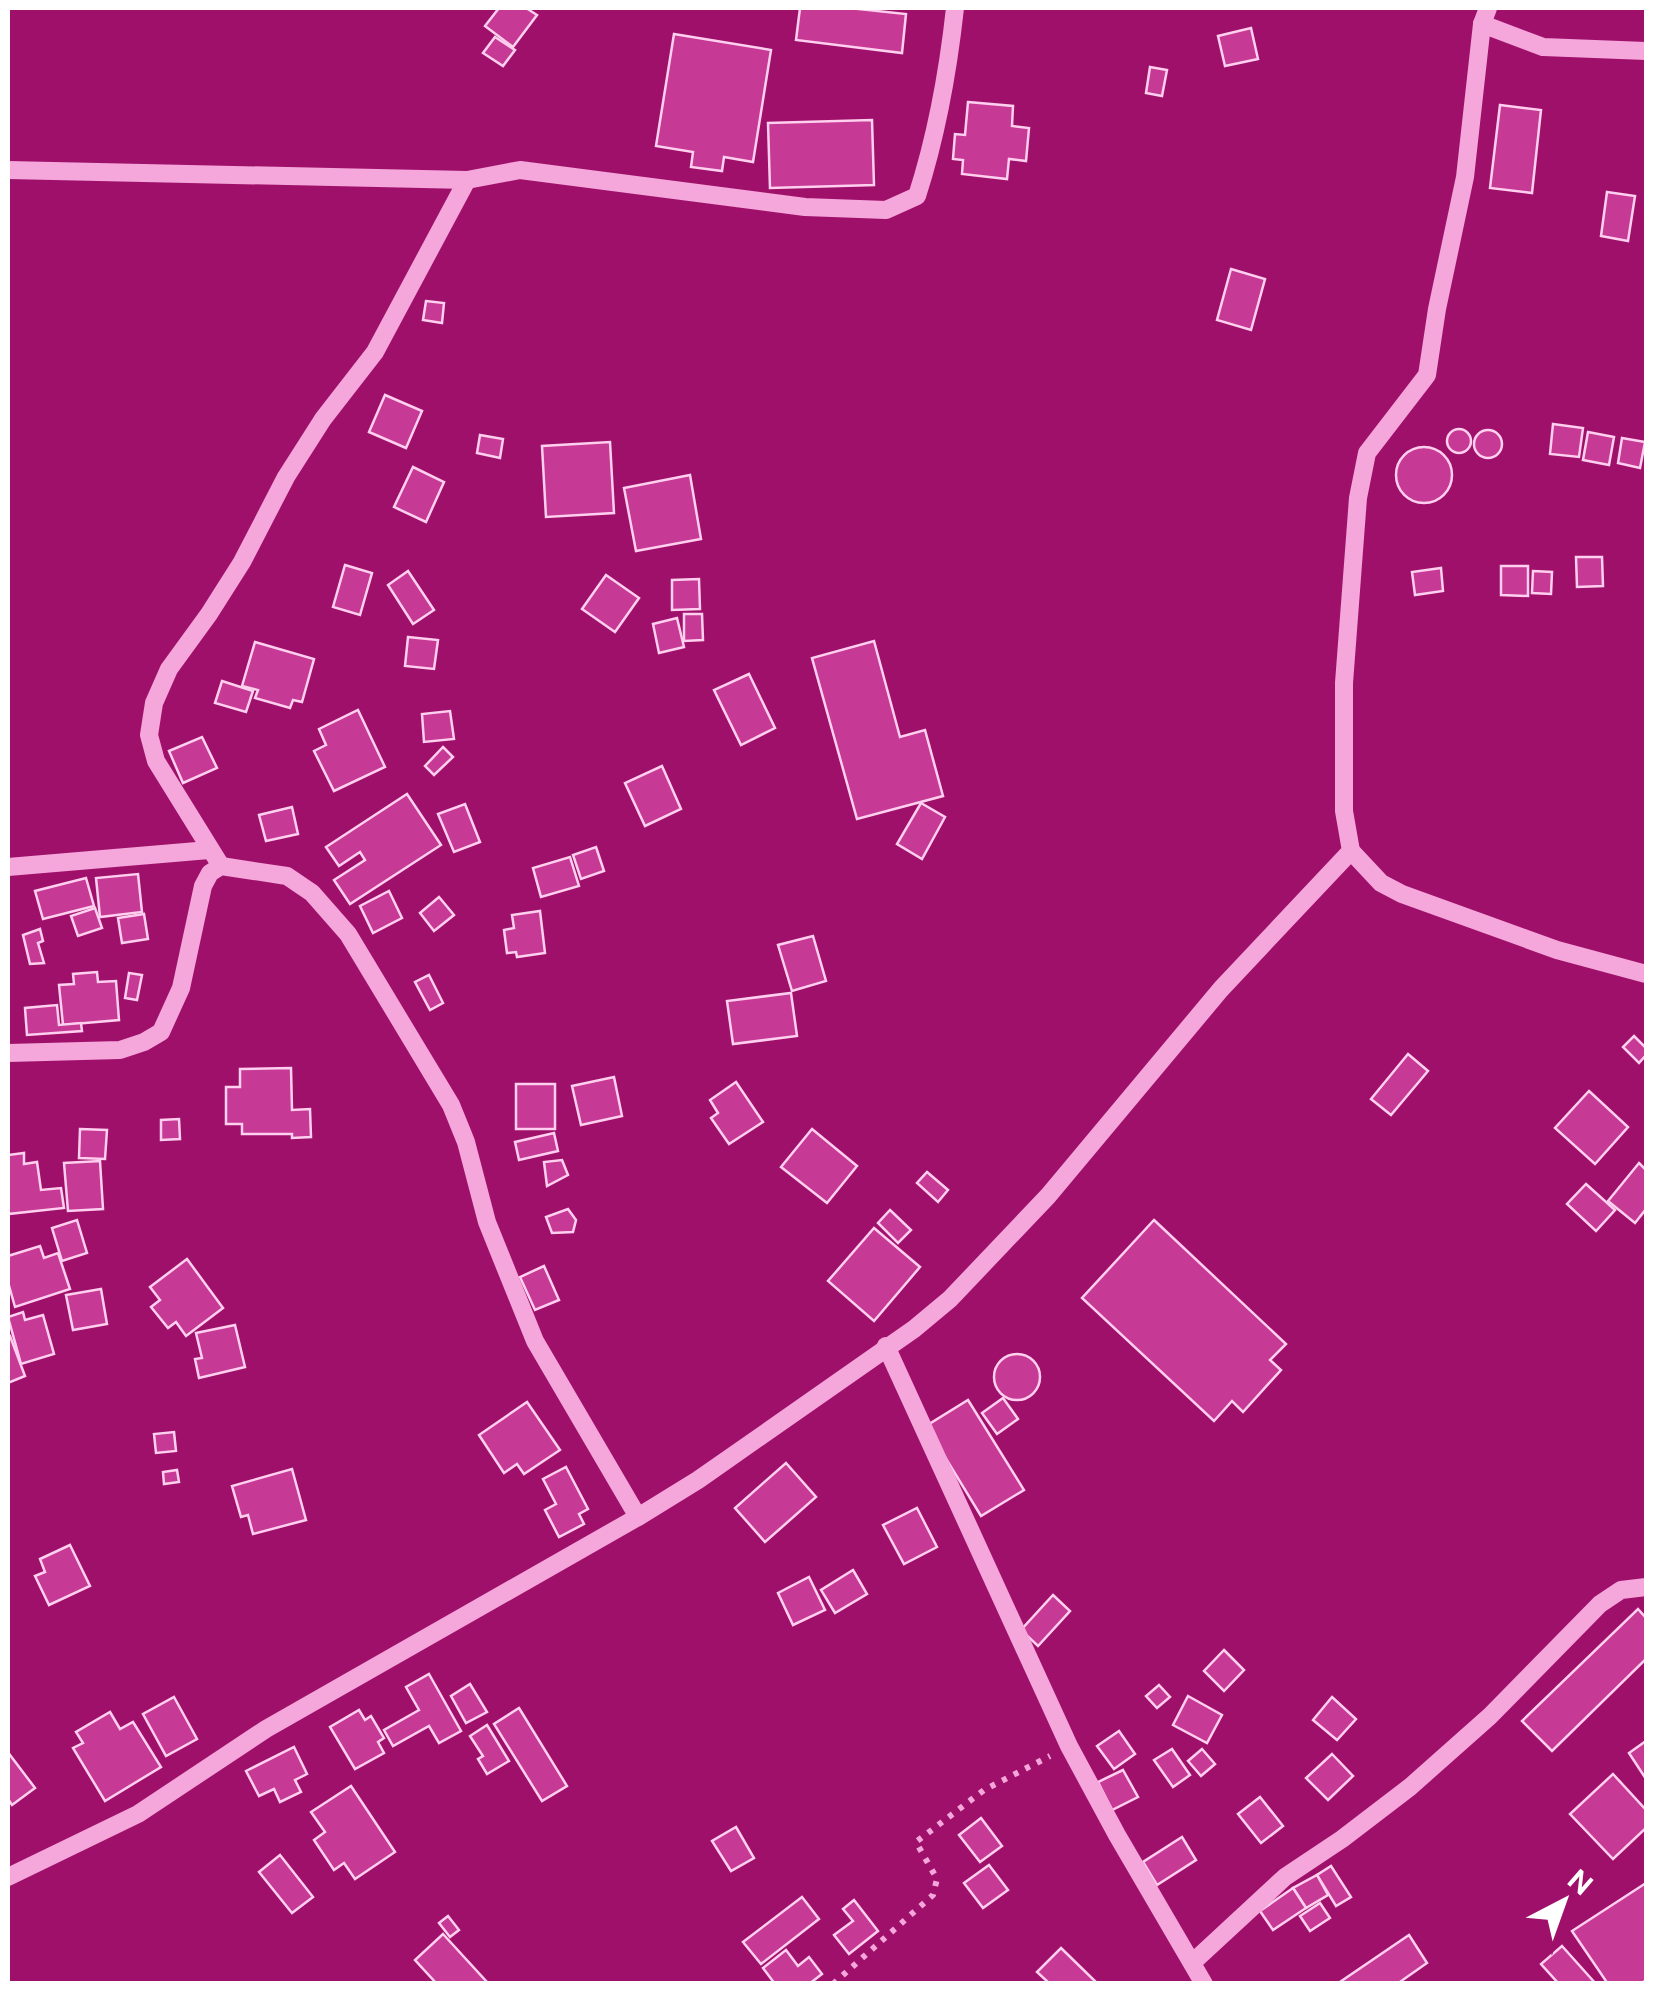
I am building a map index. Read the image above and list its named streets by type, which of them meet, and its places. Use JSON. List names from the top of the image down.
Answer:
{
  "north": "top right"
}
